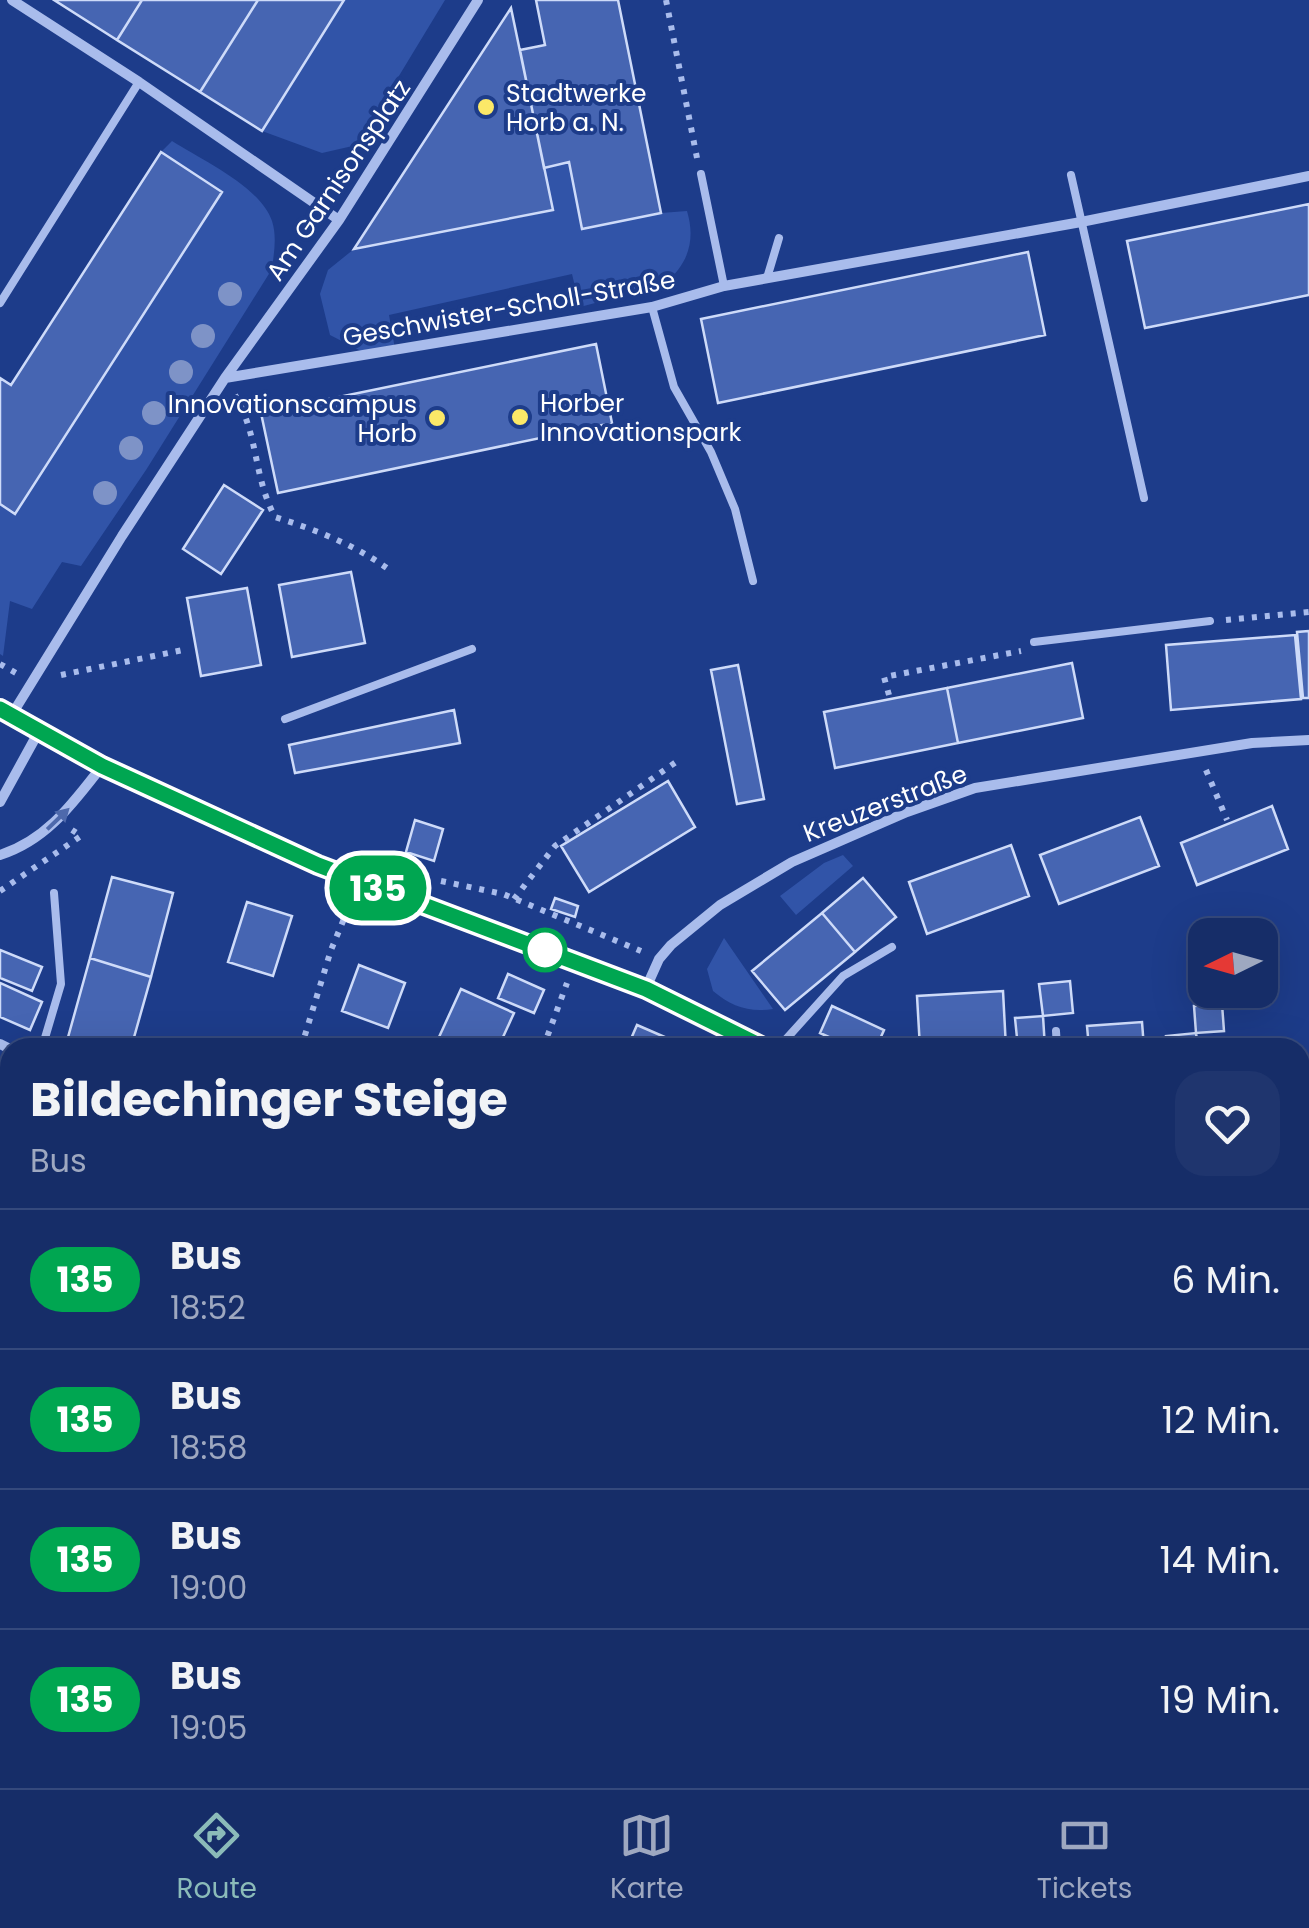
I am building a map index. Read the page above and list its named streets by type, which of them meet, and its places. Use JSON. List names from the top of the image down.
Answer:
{
  "streets": {
    "street": ["Am Garnisonsplatz", "Geschwister-Scholl-Straße", "Kreuzerstraße"]
  },
  "crossings": [
    ["Am Garnisonsplatz", "Geschwister-Scholl-Straße"]
  ],
  "places": ["Stadtwerke Horb a. N.", "Horber Innovationspark", "Innovationscampus Horb"],
  "lines": ["bus line 135"],
  "north": "left",
  "page": {
    "on_map": "135",
    "heading": ["Bildechinger Steige", "Bus"],
    "list": [
      {
        "mark": "135",
        "name": "Bus",
        "note": "18:52",
        "value": "6 Min."
      },
      {
        "mark": "135",
        "name": "Bus",
        "note": "18:58",
        "value": "12 Min."
      },
      {
        "mark": "135",
        "name": "Bus",
        "note": "19:00",
        "value": "14 Min."
      },
      {
        "mark": "135",
        "name": "Bus",
        "note": "19:05",
        "value": "19 Min."
      }
    ],
    "tabs": ["Route", "Karte", "Tickets"]
  }
}
